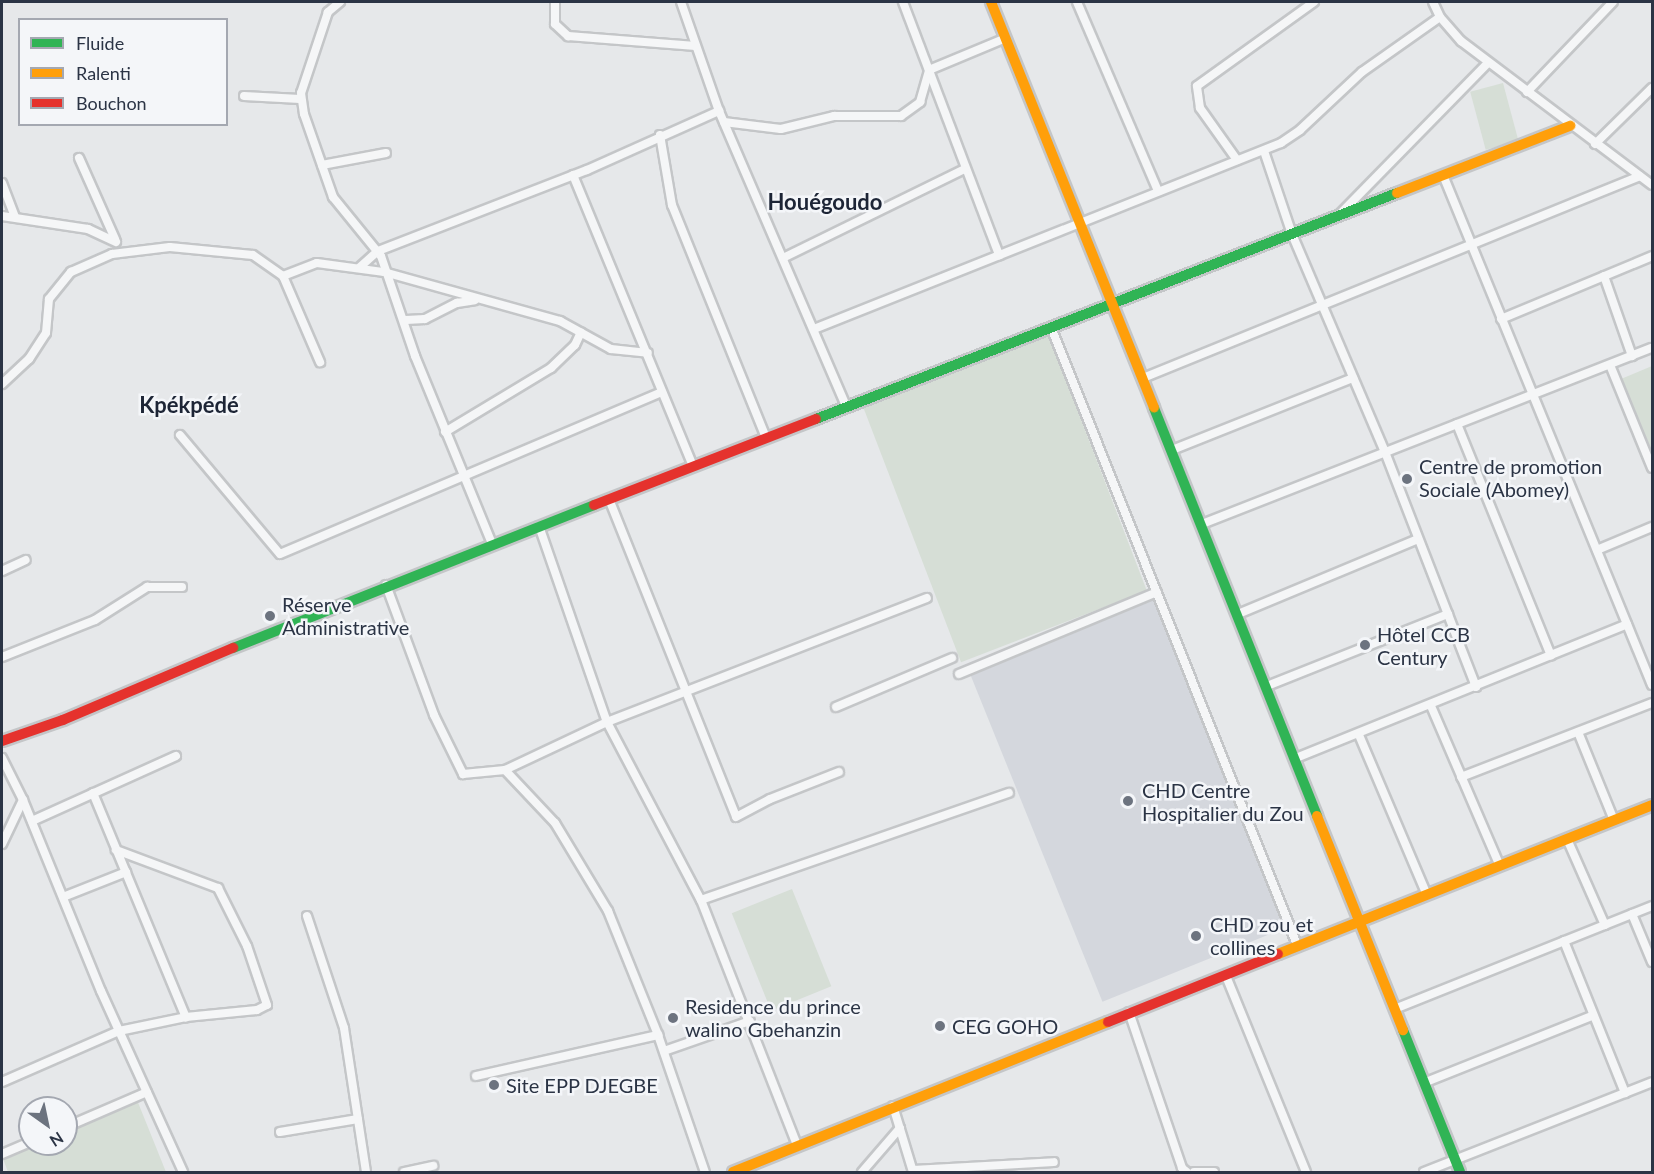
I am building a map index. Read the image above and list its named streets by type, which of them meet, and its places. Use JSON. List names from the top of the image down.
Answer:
{
  "districts": ["Houégoudo", "Kpékpédé"],
  "places": [
    "Centre de promotion Sociale (Abomey)",
    "Réserve Administrative",
    "Hôtel CCB Century",
    "CHD Centre Hospitalier du Zou",
    "CHD zou et collines",
    "Residence du prince walino Gbehanzin",
    "CEG GOHO",
    "Site EPP DJEGBE"
  ],
  "legend": ["Fluide", "Ralenti", "Bouchon"],
  "north": "bottom right"
}
